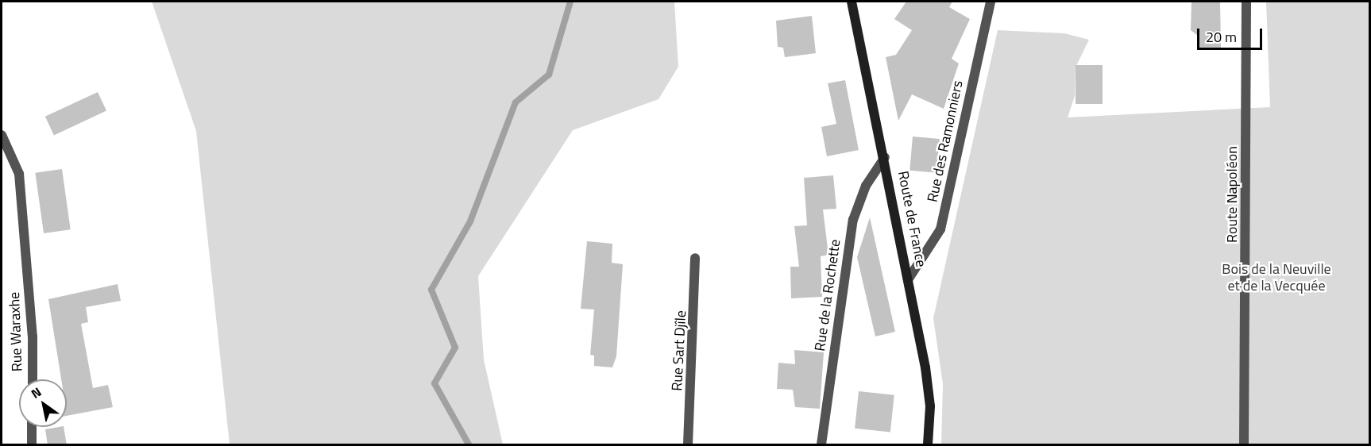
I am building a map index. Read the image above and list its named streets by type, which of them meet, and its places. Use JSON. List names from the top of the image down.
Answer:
{
  "streets": {
    "main road": ["Route de France"],
    "street": [
      "Rue des Ramonniers",
      "Route Napoléon",
      "Rue de la Rochette",
      "Rue Waraxhe",
      "Rue Sart Djîle"
    ]
  },
  "crossings": [
    ["Rue des Ramonniers", "Route de France"],
    ["Route de France", "Rue de la Rochette"]
  ],
  "parks": ["Bois de la Neuville et de la Vecquée"],
  "scale_bar": "20 m",
  "north": "top left"
}
